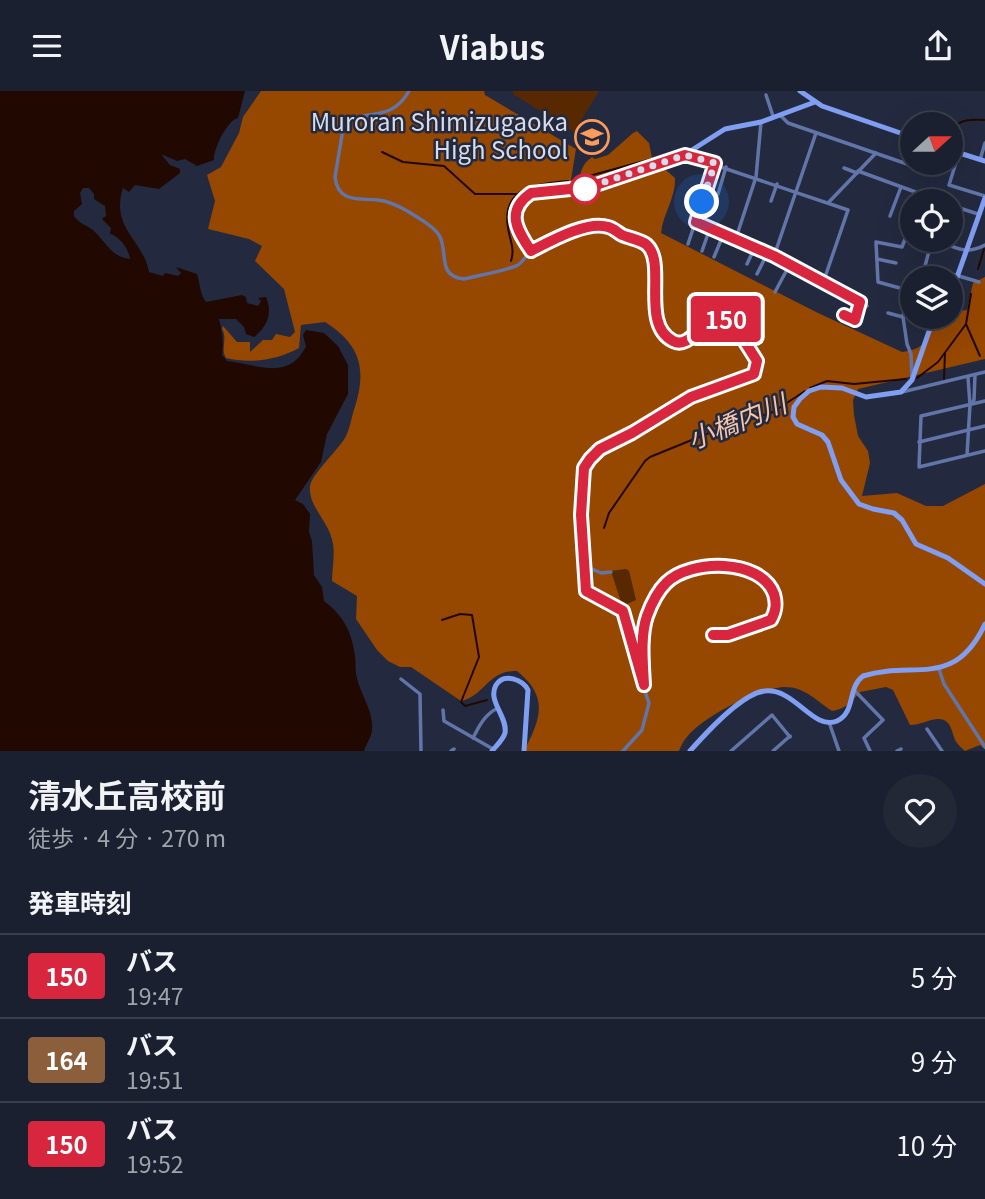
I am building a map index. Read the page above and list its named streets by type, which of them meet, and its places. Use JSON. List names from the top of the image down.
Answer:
{
  "water": ["小橋内川"],
  "places": {
    "school or university": ["Muroran Shimizugaoka High School"]
  },
  "lines": ["bus line 150"],
  "north": "right",
  "page": {
    "header": "Viabus",
    "on_map": "150",
    "heading": [
      ["清水丘高校前", "徒歩 · 4 分 · 270 m"],
      "発車時刻"
    ],
    "list": [
      {
        "mark": "150",
        "name": "バス",
        "note": "19:47",
        "value": "5 分"
      },
      {
        "mark": "164",
        "name": "バス",
        "note": "19:51",
        "value": "9 分"
      },
      {
        "mark": "150",
        "name": "バス",
        "note": "19:52",
        "value": "10 分"
      }
    ]
  }
}
